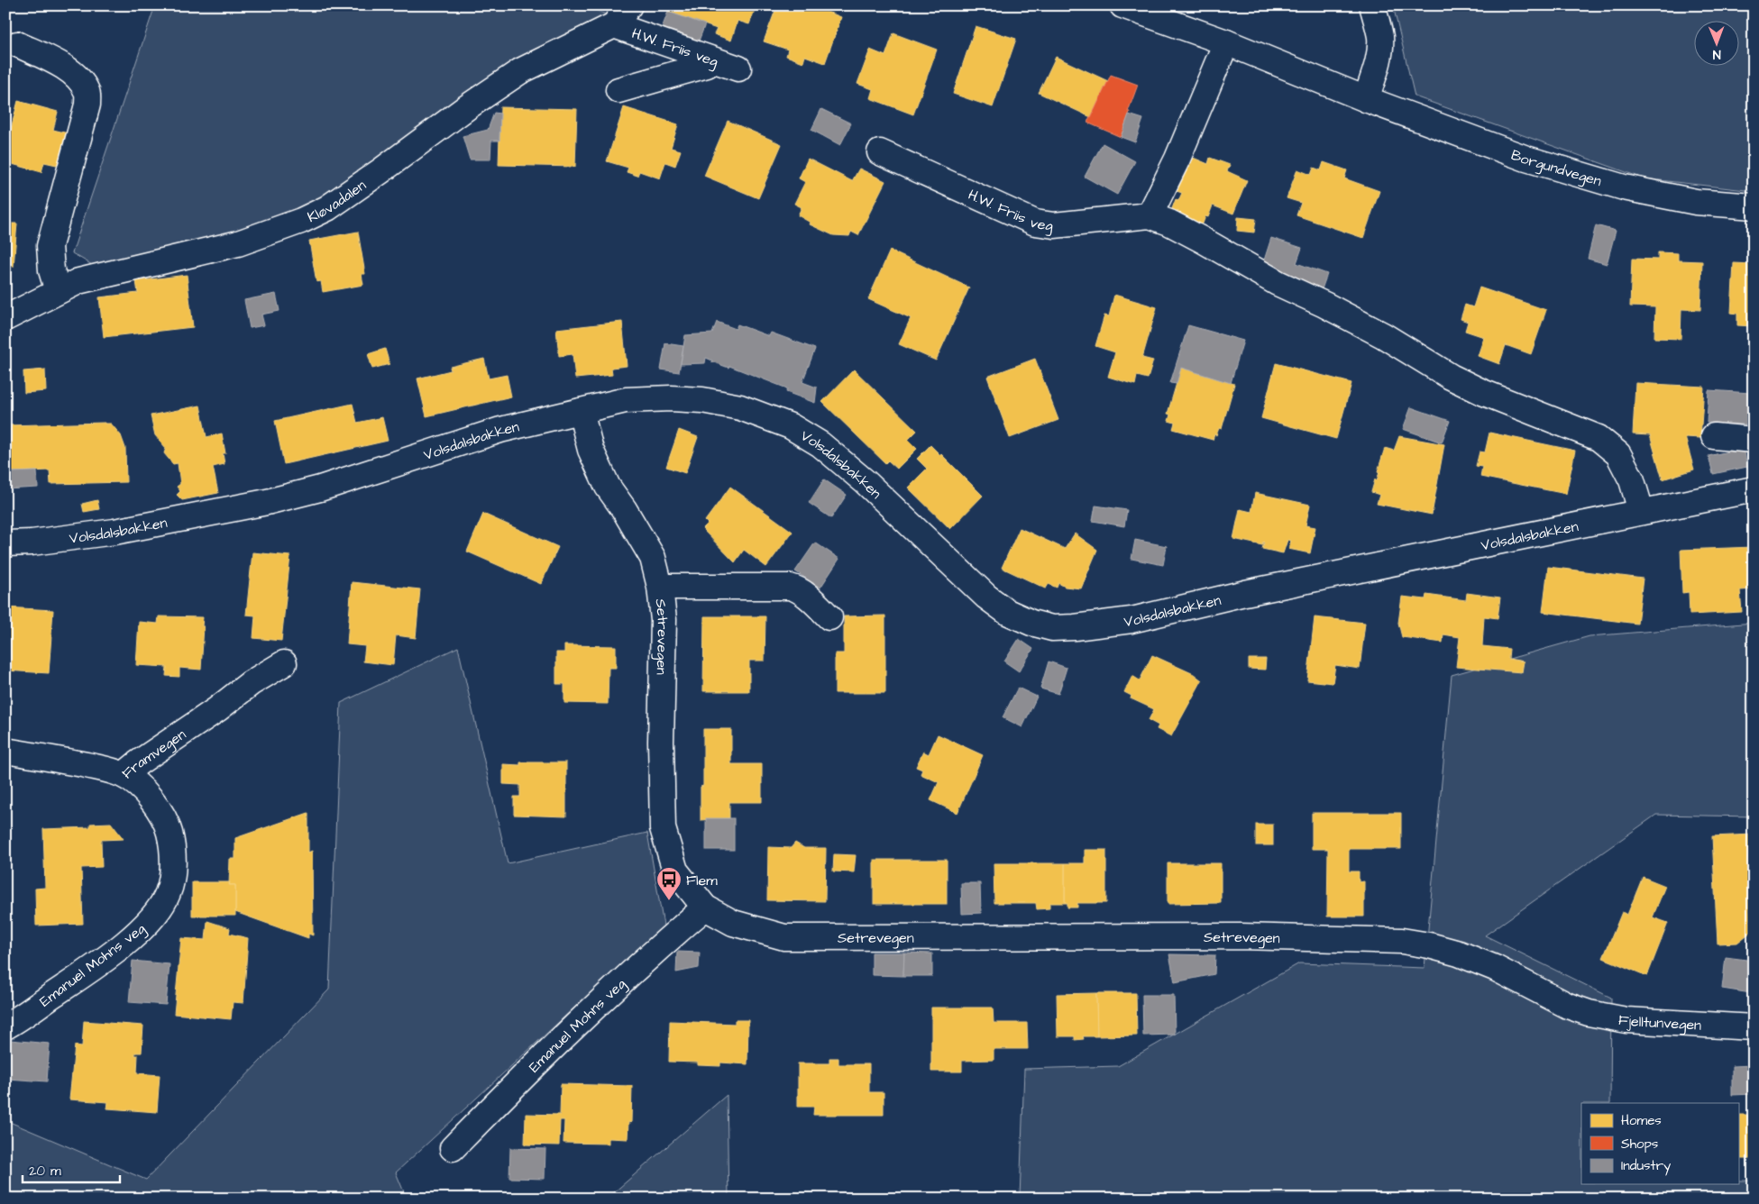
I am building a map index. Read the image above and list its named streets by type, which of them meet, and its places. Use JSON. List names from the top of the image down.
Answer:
{
  "streets": {
    "street": [
      "H.W. Friis veg",
      "Borgundvegen",
      "Kløvadalen",
      "Volsdalsbakken",
      "Setrevegen",
      "Framvegen",
      "Emanuel Mohns veg",
      "Fjelltunvegen"
    ]
  },
  "crossings": [
    ["H.W. Friis veg", "Kløvadalen"],
    ["H.W. Friis veg", "Volsdalsbakken"],
    ["Volsdalsbakken", "Setrevegen"],
    ["Setrevegen", "Emanuel Mohns veg"],
    ["Setrevegen", "Fjelltunvegen"],
    ["Framvegen", "Emanuel Mohns veg"]
  ],
  "places": {
    "bus stop": ["Flem"]
  },
  "legend": ["Homes", "Shops", "Industry"],
  "scale_bar": "20 m",
  "north": "bottom"
}
